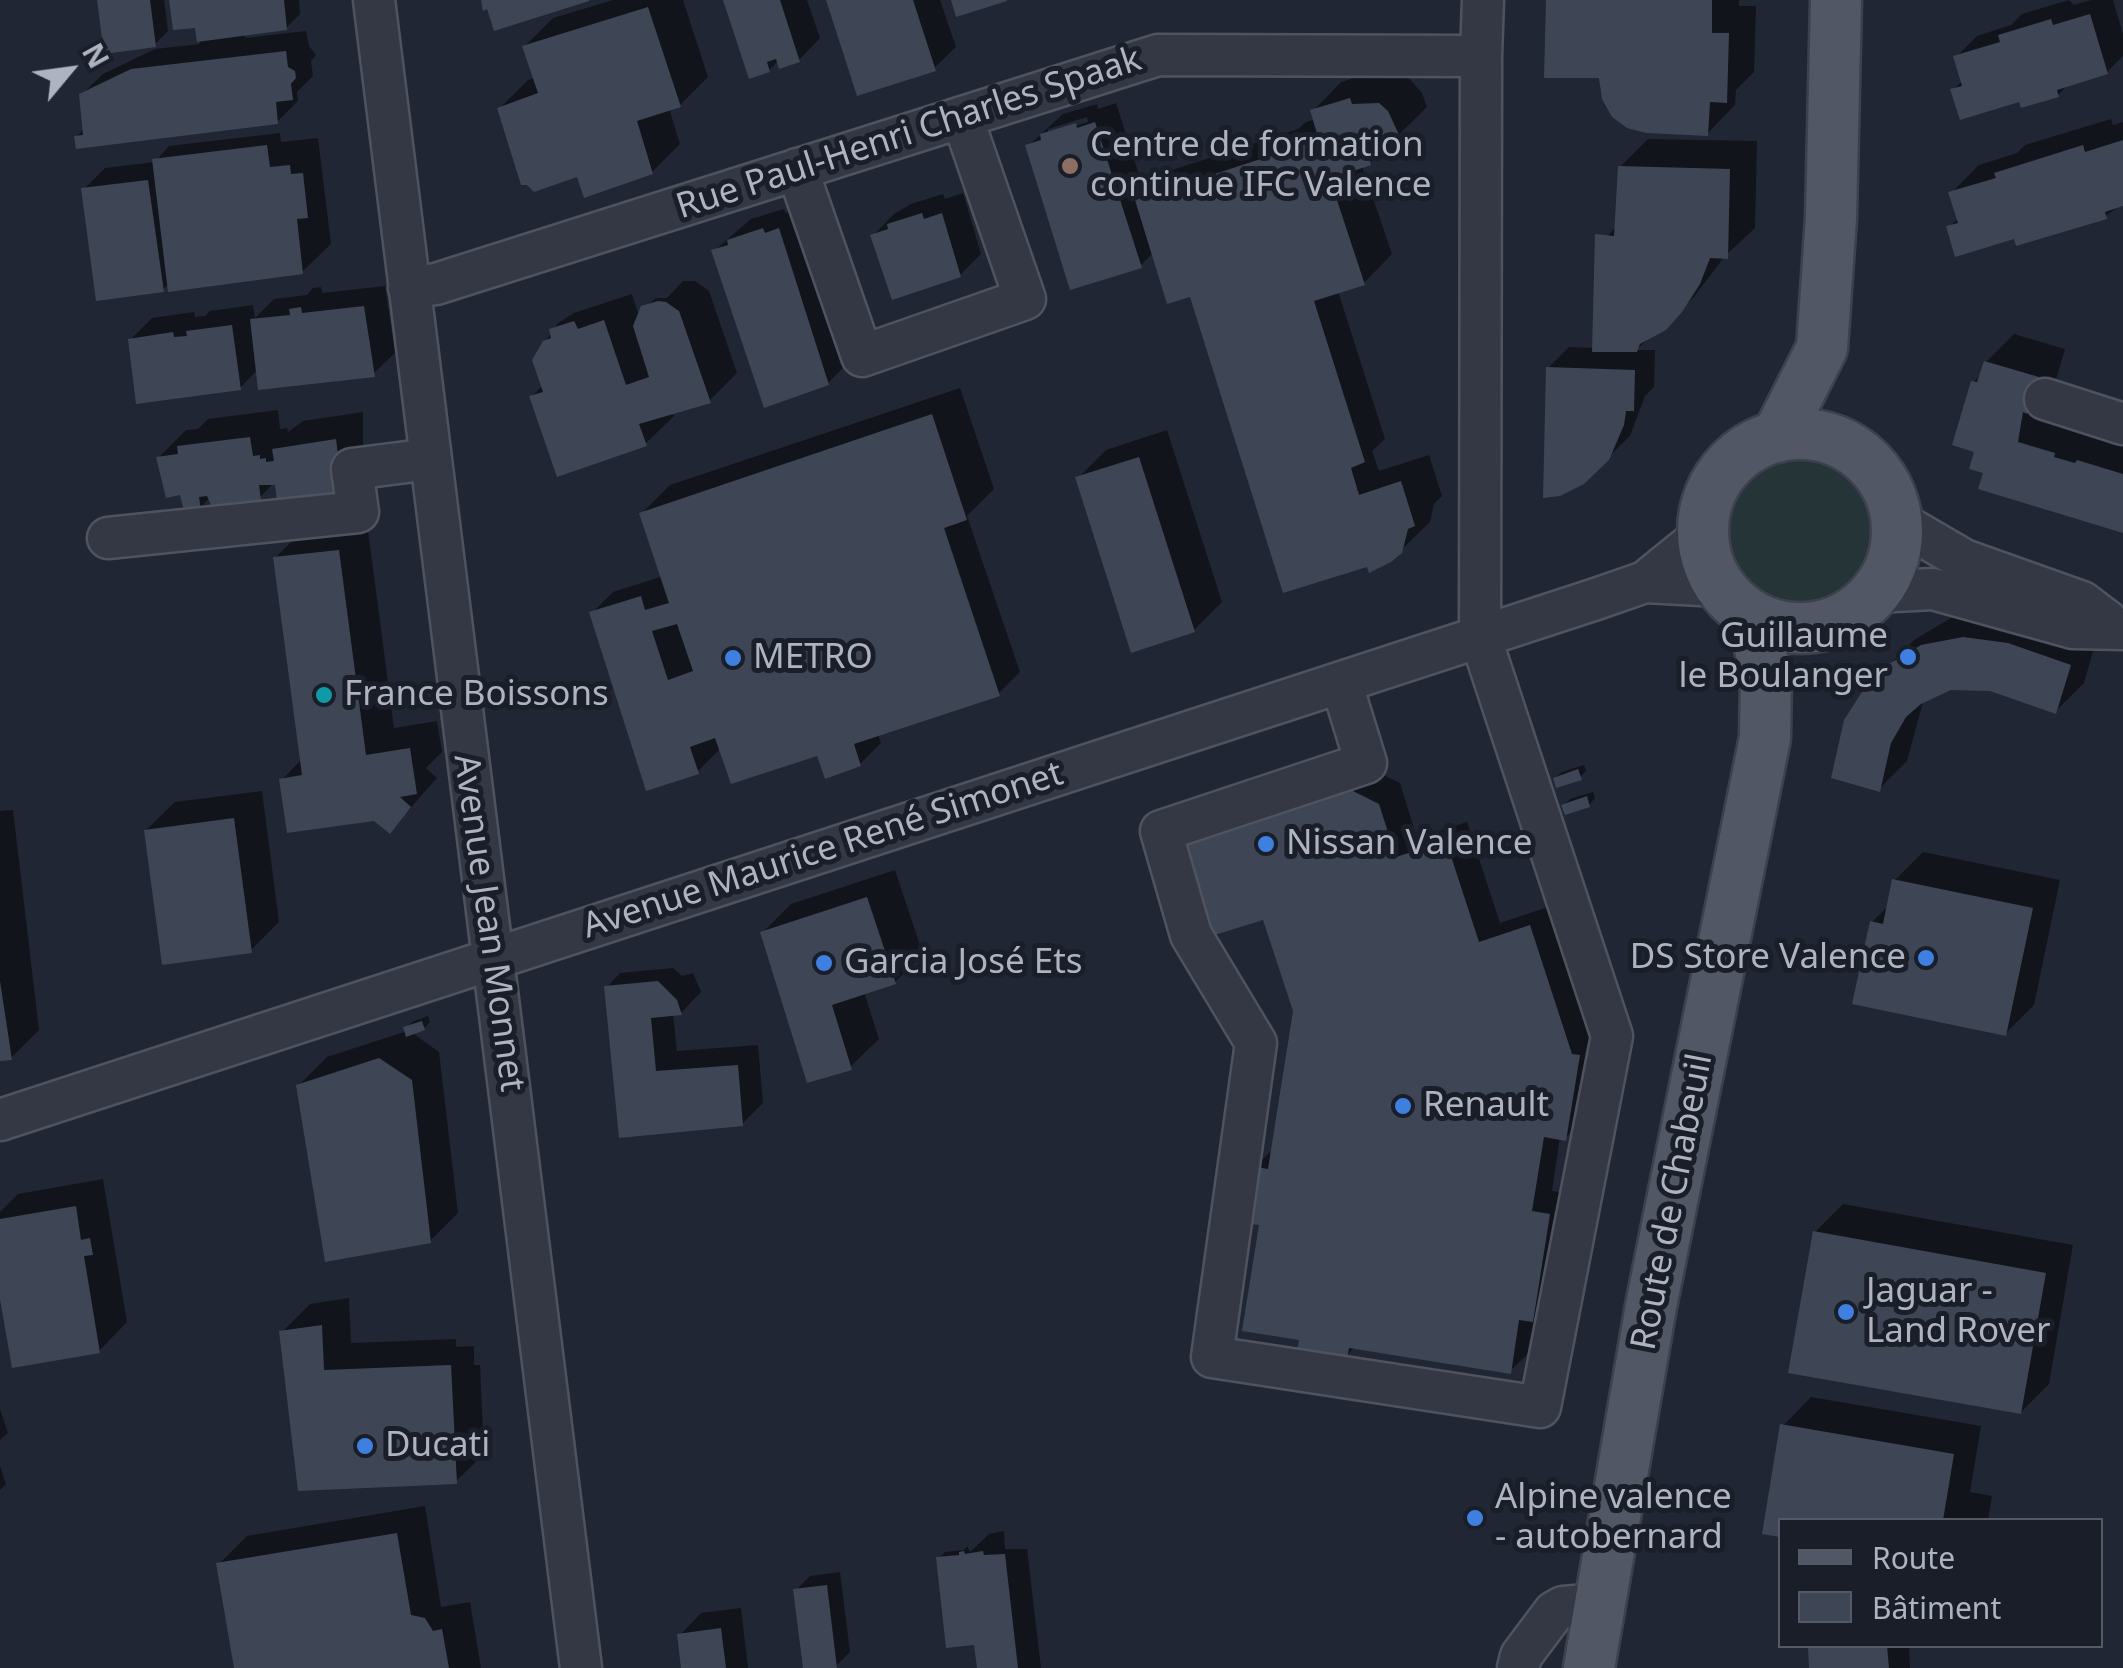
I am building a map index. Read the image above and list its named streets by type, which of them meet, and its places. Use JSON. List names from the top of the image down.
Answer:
{
  "streets": {
    "main road": ["Route de Chabeuil"],
    "street": ["Rue Paul-Henri Charles Spaak", "Avenue Maurice René Simonet", "Avenue Jean Monnet"]
  },
  "crossings": [
    ["Rue Paul-Henri Charles Spaak", "Avenue Jean Monnet"],
    ["Avenue Maurice René Simonet", "Avenue Jean Monnet"],
    ["Avenue Maurice René Simonet", "Route de Chabeuil"]
  ],
  "places": [
    "Centre de formation continue IFC Valence",
    "Guillaume le Boulanger",
    "METRO",
    "France Boissons",
    "Nissan Valence",
    "DS Store Valence",
    "Garcia José Ets",
    "Renault",
    "Jaguar - Land Rover",
    "Ducati",
    "Alpine valence - autobernard"
  ],
  "legend": ["Route", "Bâtiment"],
  "north": "top right"
}
